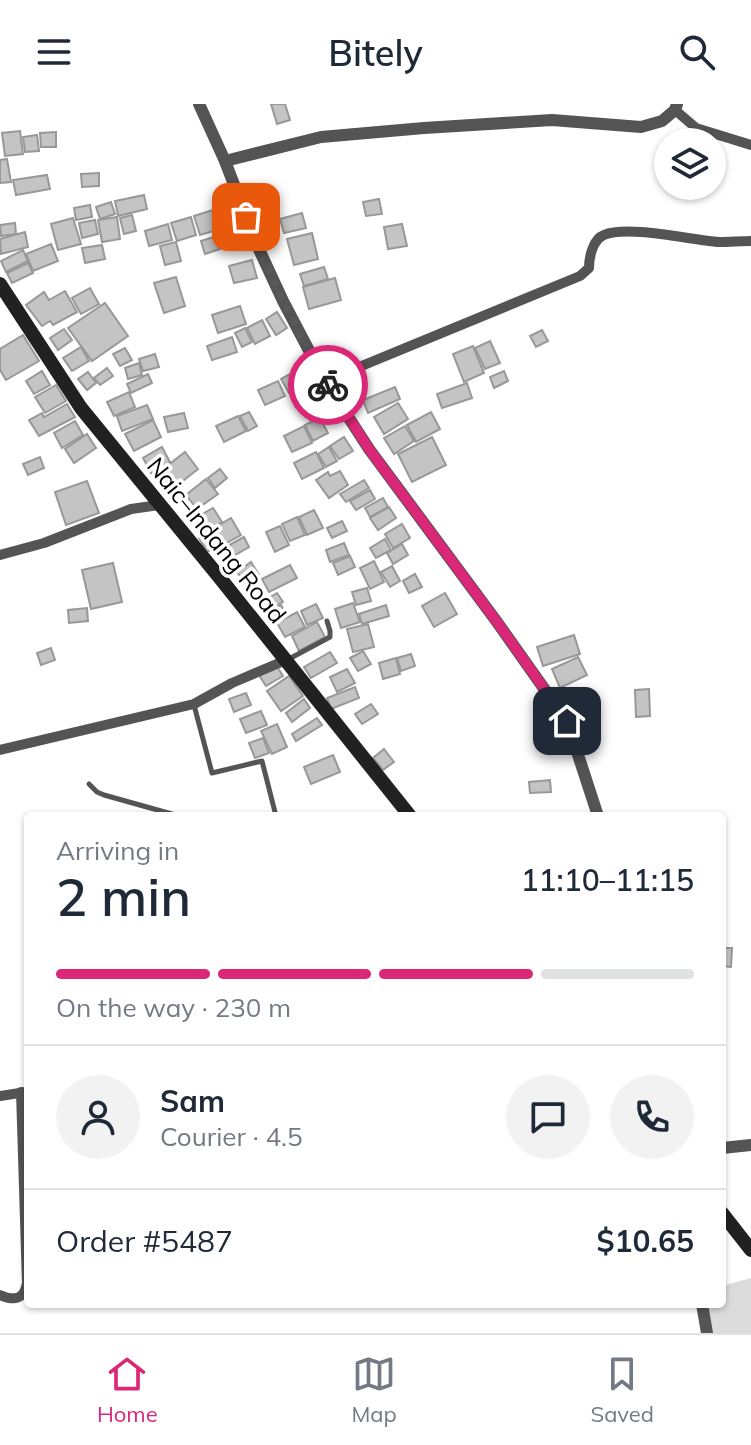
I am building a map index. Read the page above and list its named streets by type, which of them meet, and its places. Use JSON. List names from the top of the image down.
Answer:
{
  "streets": {
    "main road": ["Naic–Indang Road"]
  },
  "page": {
    "header": "Bitely",
    "heading": ["2 min", "Arriving in", "11:10–11:15"],
    "panel": [
      "Sam",
      "Courier · 4.5",
      "Order #5487",
      "$10.65"
    ],
    "bar": "On the way · 230 m",
    "tabs": ["Home", "Map", "Saved"]
  }
}
